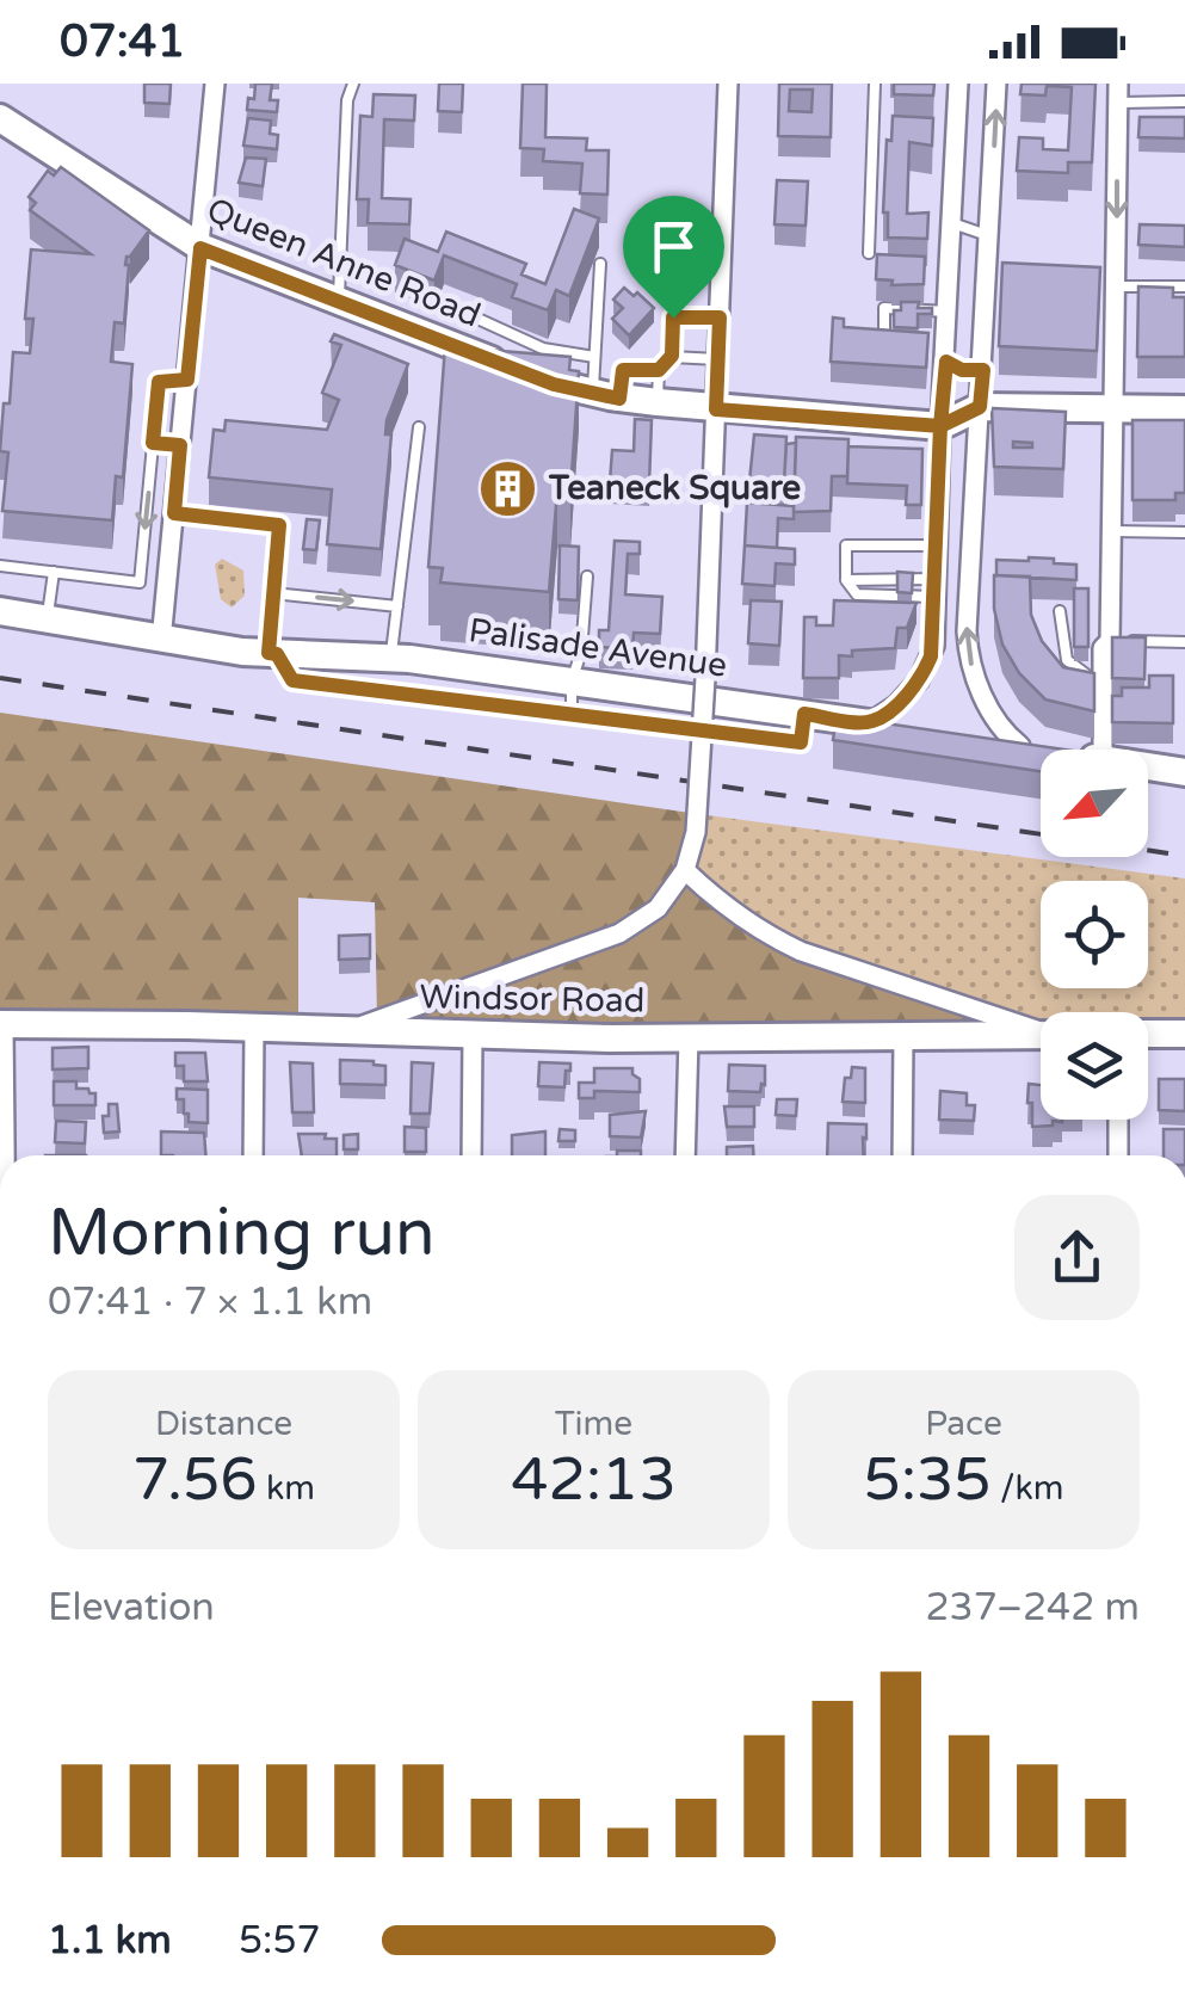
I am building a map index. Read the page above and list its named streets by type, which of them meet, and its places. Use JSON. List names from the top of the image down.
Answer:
{
  "streets": {
    "street": ["Queen Anne Road", "Palisade Avenue", "Windsor Road"]
  },
  "places": {
    "building": ["Teaneck Square"]
  },
  "north": "bottom left",
  "page": {
    "status": "07:41",
    "heading": ["Morning run", "07:41 · 7 × 1.1 km"],
    "stats": [
      ["Distance", "7.56 km"],
      ["Time", "42:13"],
      ["Pace", "5:35 /km"]
    ],
    "chart": ["Elevation", "237–242 m"],
    "list": [
      {
        "name": "1.1 km",
        "note": "5:57"
      }
    ]
  }
}
